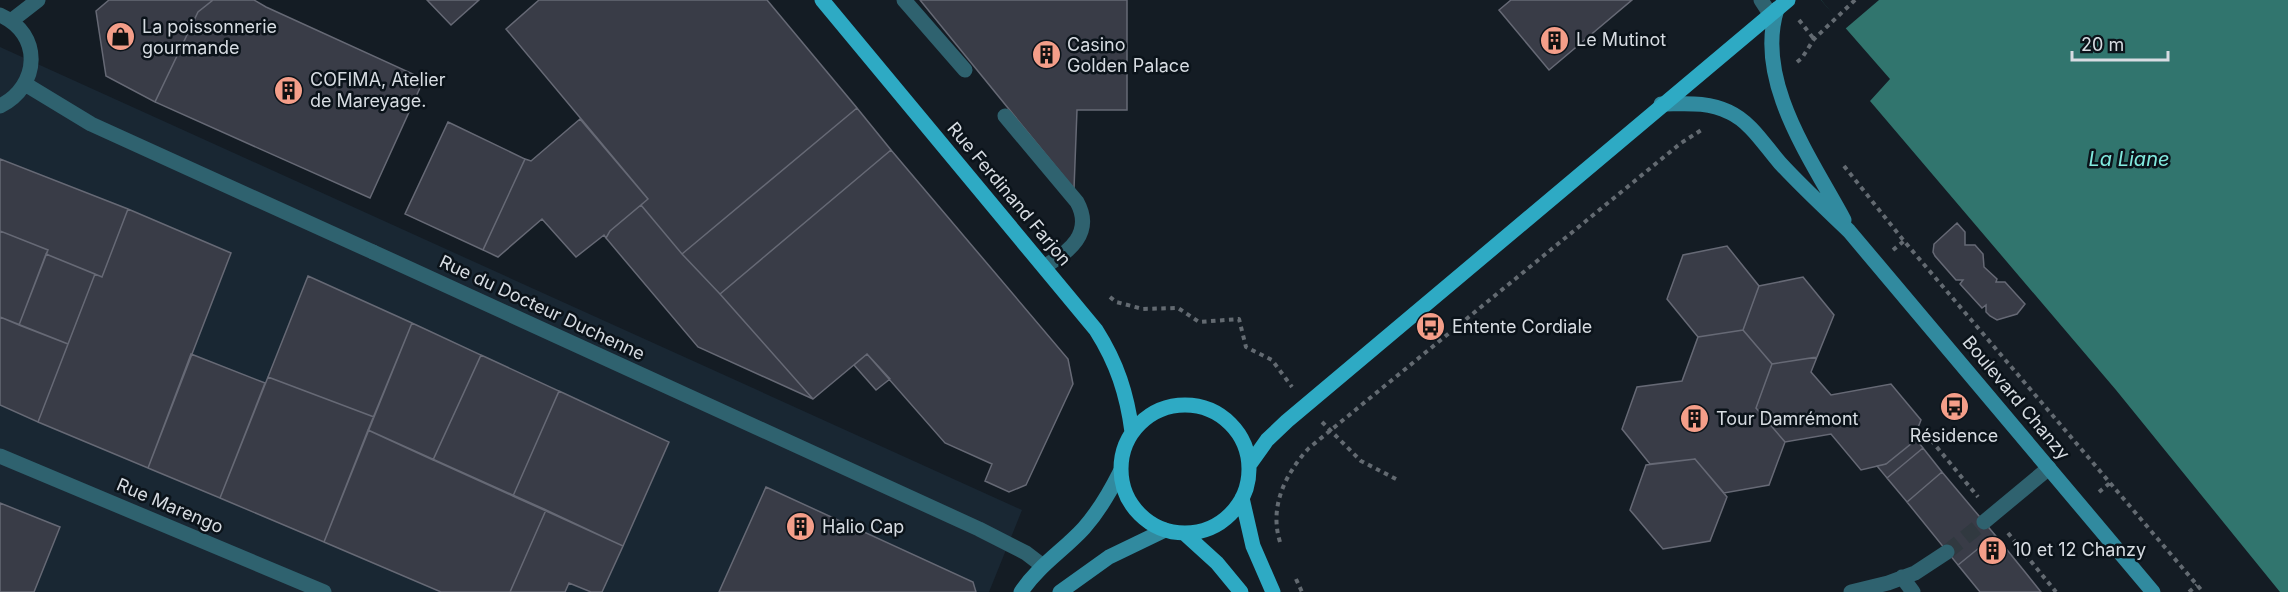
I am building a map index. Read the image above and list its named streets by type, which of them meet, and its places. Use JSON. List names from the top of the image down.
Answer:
{
  "streets": {
    "main road": ["Rue Ferdinand Farjon"],
    "street": ["Rue du Docteur Duchenne", "Boulevard Chanzy", "Rue Marengo"]
  },
  "water": ["La Liane"],
  "places": {
    "shop": ["La poissonnerie gourmande"],
    "building": [
      "Le Mutinot",
      "Casino Golden Palace",
      "COFIMA, Atelier de Mareyage.",
      "Tour Damrémont",
      "Halio Cap",
      "10 et 12 Chanzy"
    ],
    "bus stop": ["Entente Cordiale", "Résidence"]
  },
  "scale_bar": "20 m"
}
